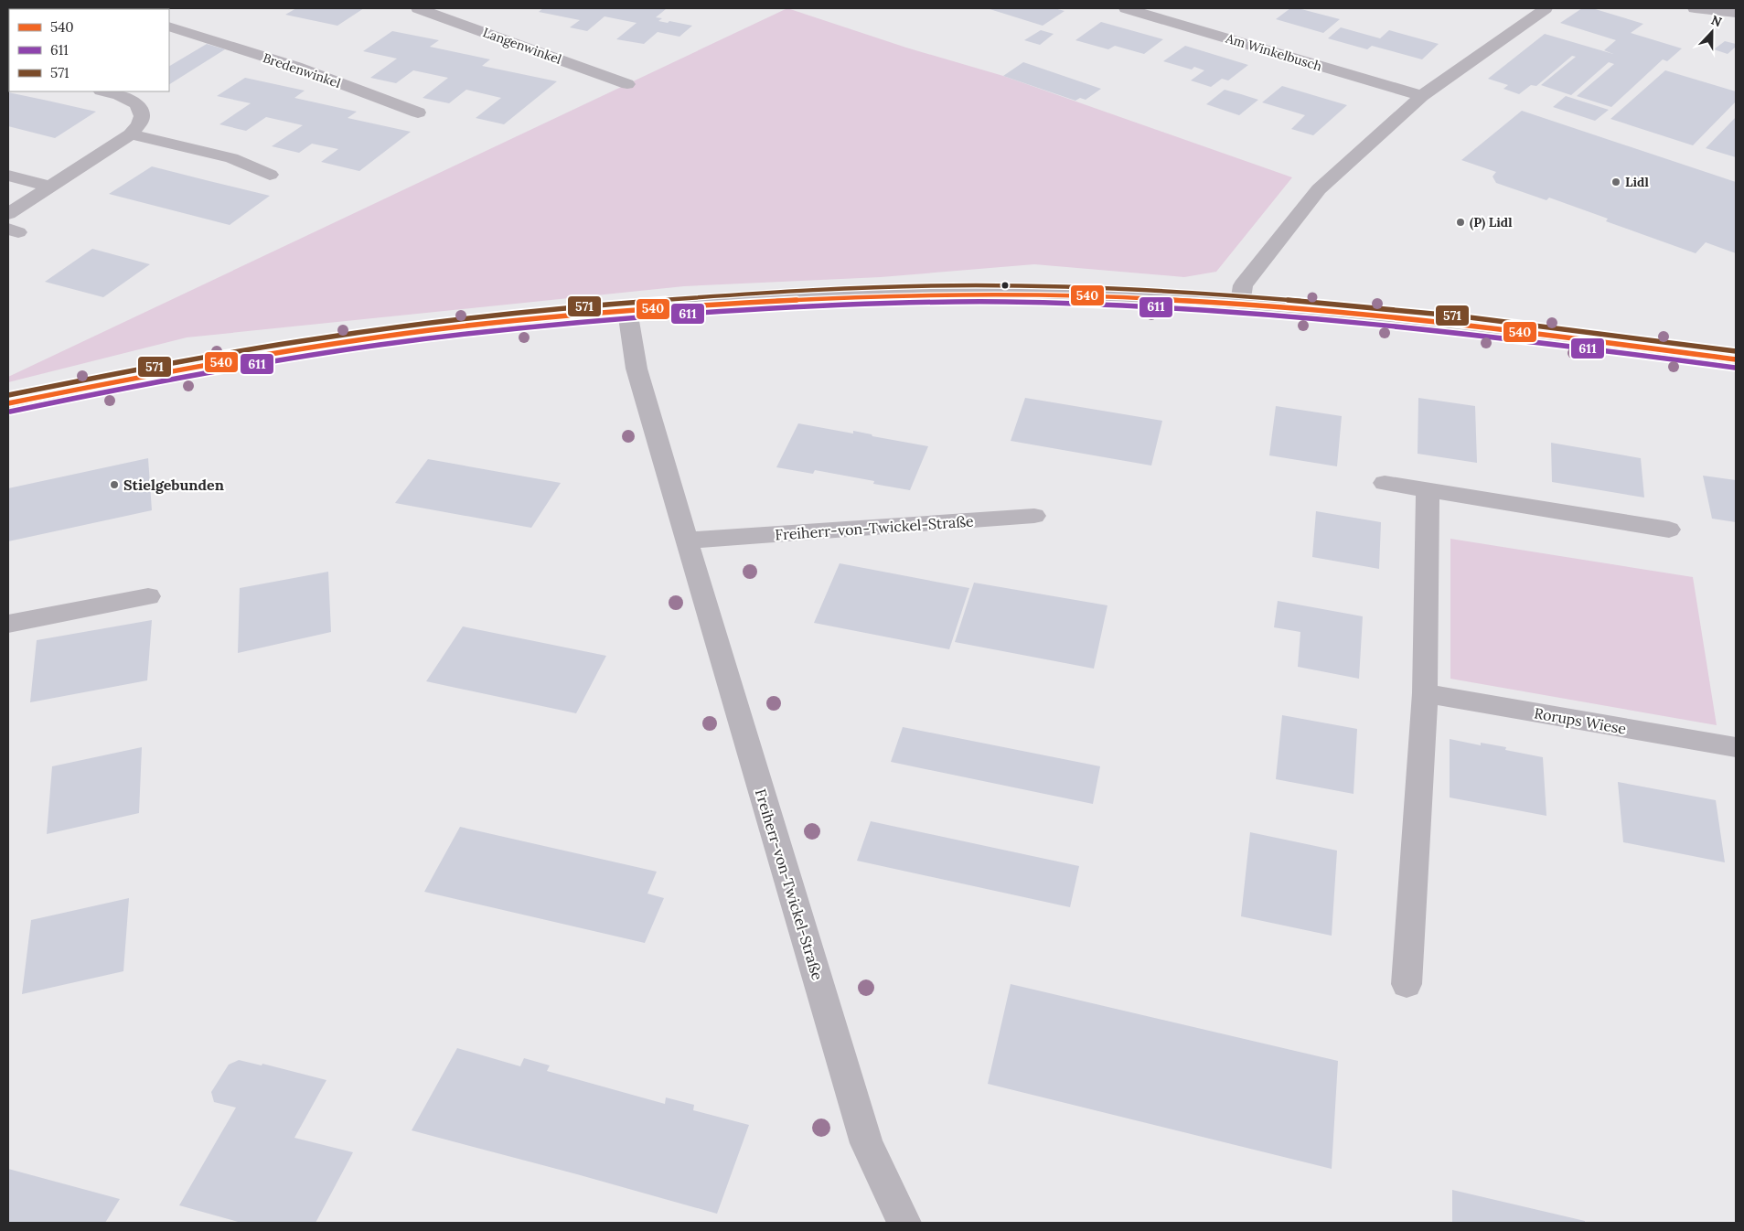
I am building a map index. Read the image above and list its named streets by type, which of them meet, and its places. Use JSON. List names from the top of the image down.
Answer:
{
  "streets": {
    "street": [
      "Langenwinkel",
      "Am Winkelbusch",
      "Bredenwinkel",
      "Freiherr-von-Twickel-Straße",
      "Rorups Wiese"
    ]
  },
  "places": ["Lidl", "(P) Lidl", "Stielgebunden"],
  "lines": ["transit line 571", "transit line 540", "transit line 611"],
  "legend": ["540", "611", "571"],
  "north": "top"
}
